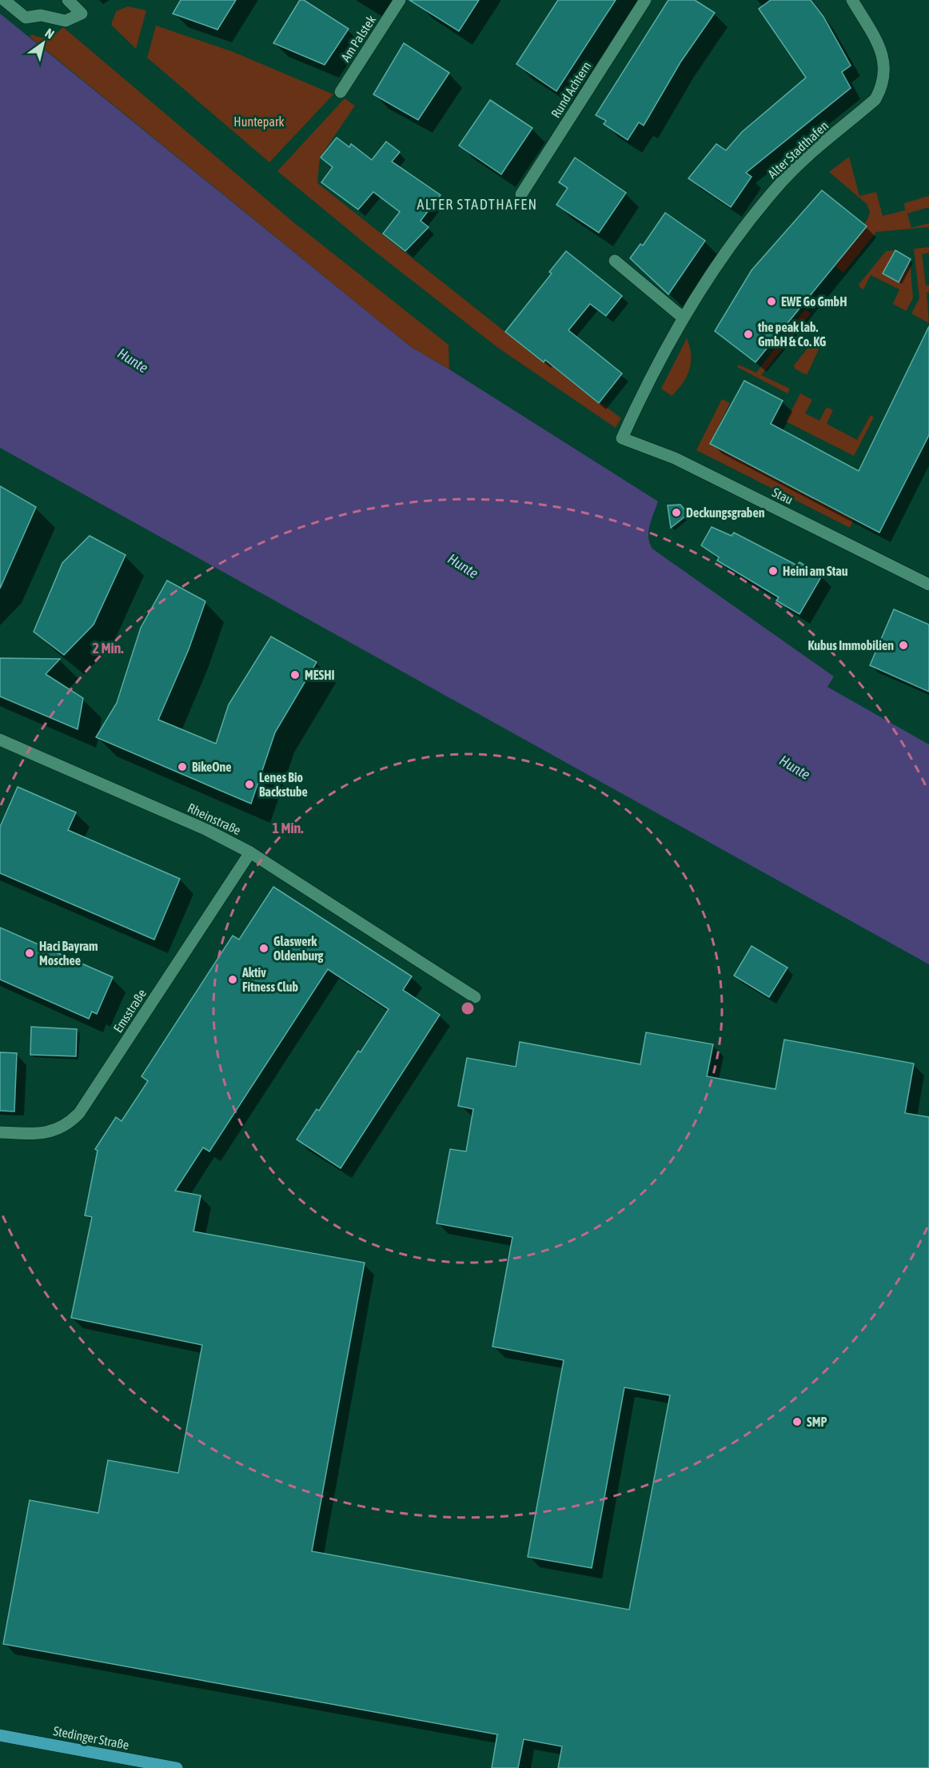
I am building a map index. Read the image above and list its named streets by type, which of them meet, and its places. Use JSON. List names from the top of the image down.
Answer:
{
  "streets": {
    "main road": ["Stedinger Straße"],
    "street": [
      "Am Palstek",
      "Rund Achtern",
      "Alter Stadthafen",
      "Stau",
      "Rheinstraße",
      "Emsstraße"
    ]
  },
  "crossings": [
    ["Alter Stadthafen", "Stau"],
    ["Rheinstraße", "Emsstraße"]
  ],
  "districts": ["ALTER STADTHAFEN"],
  "water": ["Hunte"],
  "parks": ["Huntepark"],
  "places": [
    "EWE Go GmbH",
    "the peak lab. GmbH & Co. KG",
    "Deckungsgraben",
    "Heini am Stau",
    "Kubus Immobilien",
    "MESHI",
    "BikeOne",
    "Lenes Bio Backstube",
    "Glaswerk Oldenburg",
    "Haci Bayram Moschee",
    "Aktiv Fitness Club",
    "SMP"
  ],
  "north": "top right",
  "rings": ["2 Min.", "1 Min."]
}
